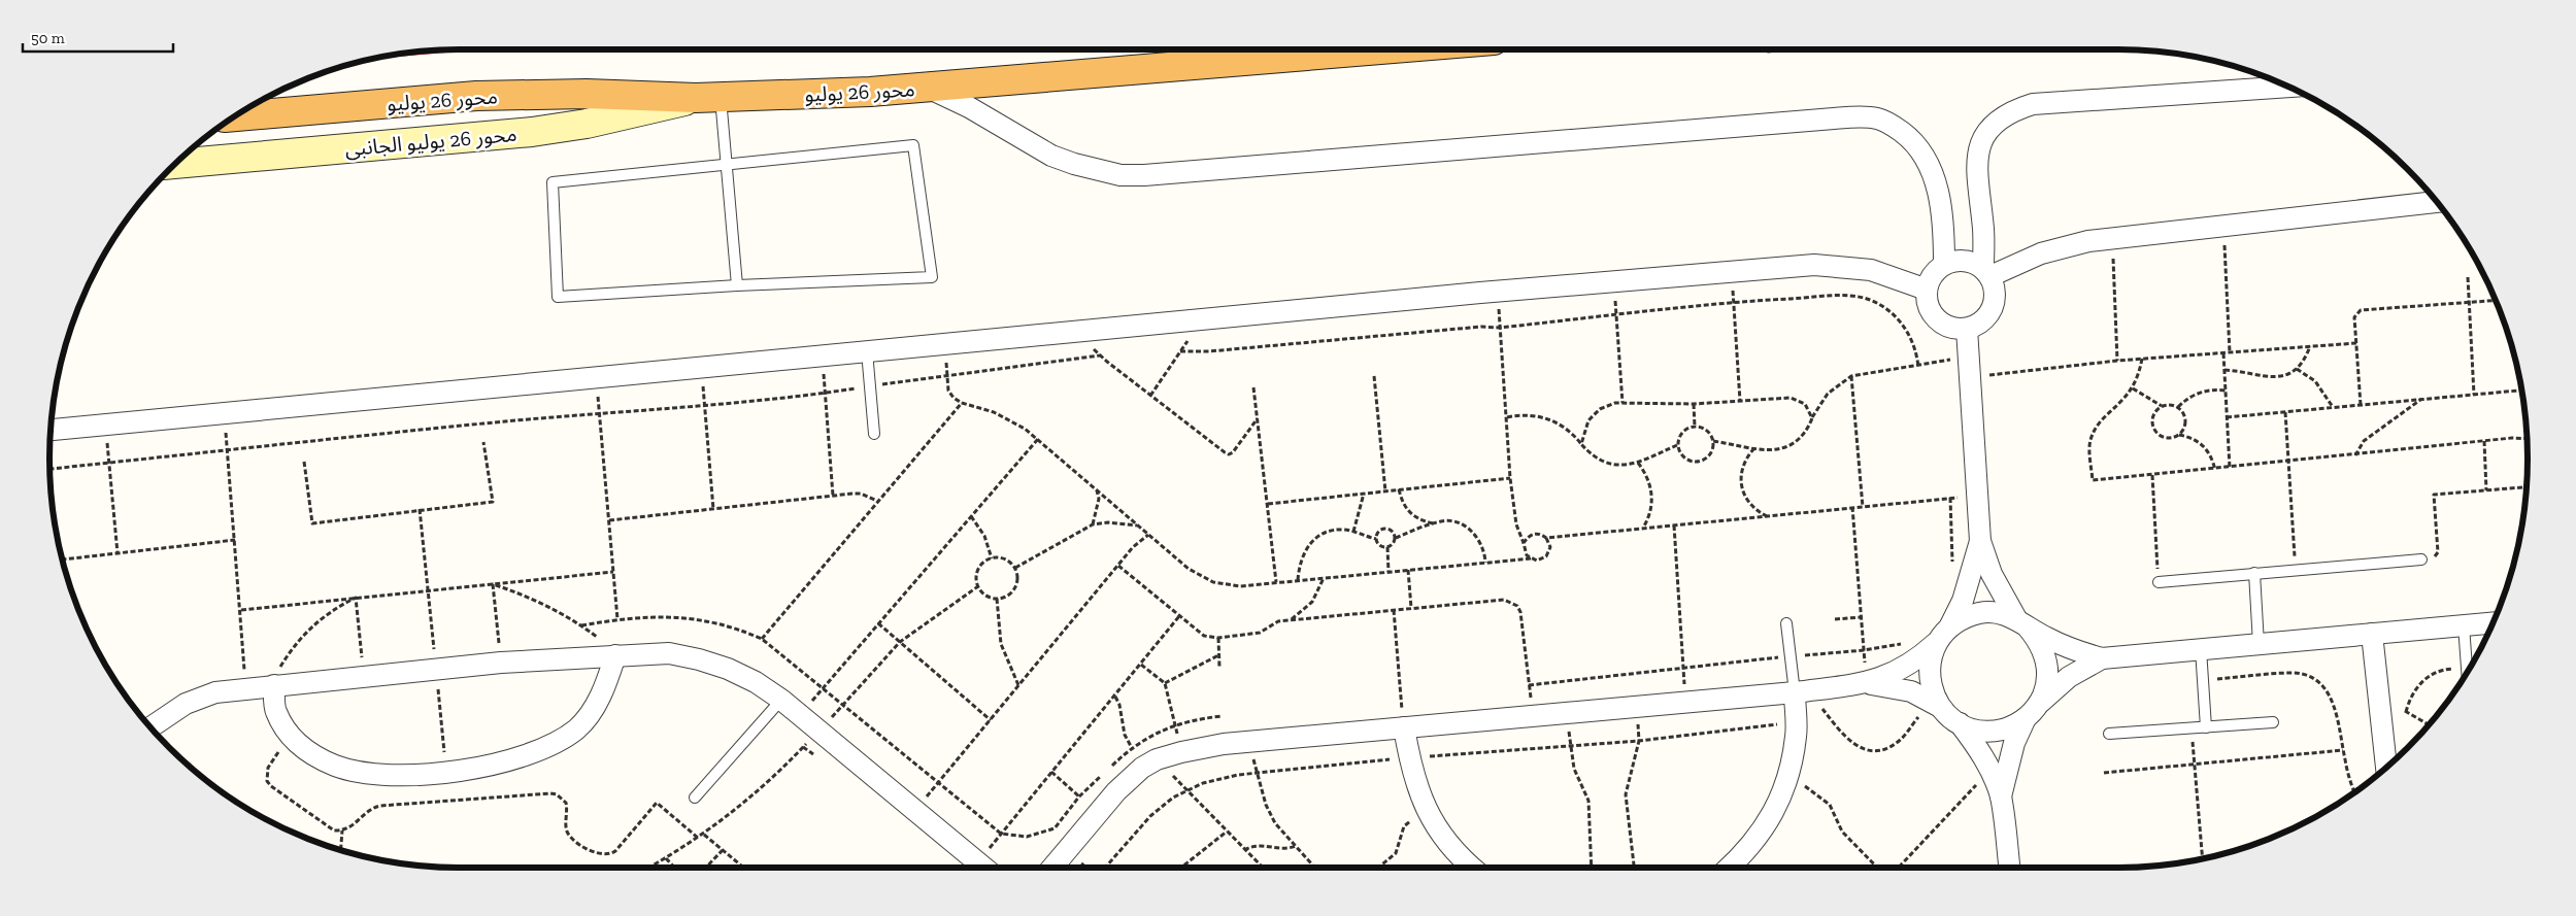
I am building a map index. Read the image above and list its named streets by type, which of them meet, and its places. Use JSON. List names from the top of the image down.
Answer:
{
  "streets": {
    "highway": ["محور 26 يوليو"],
    "main road": ["محور 26 يوليو الجانبى"]
  },
  "crossings": [
    ["محور 26 يوليو", "محور 26 يوليو الجانبى"]
  ],
  "scale_bar": "50 m"
}
